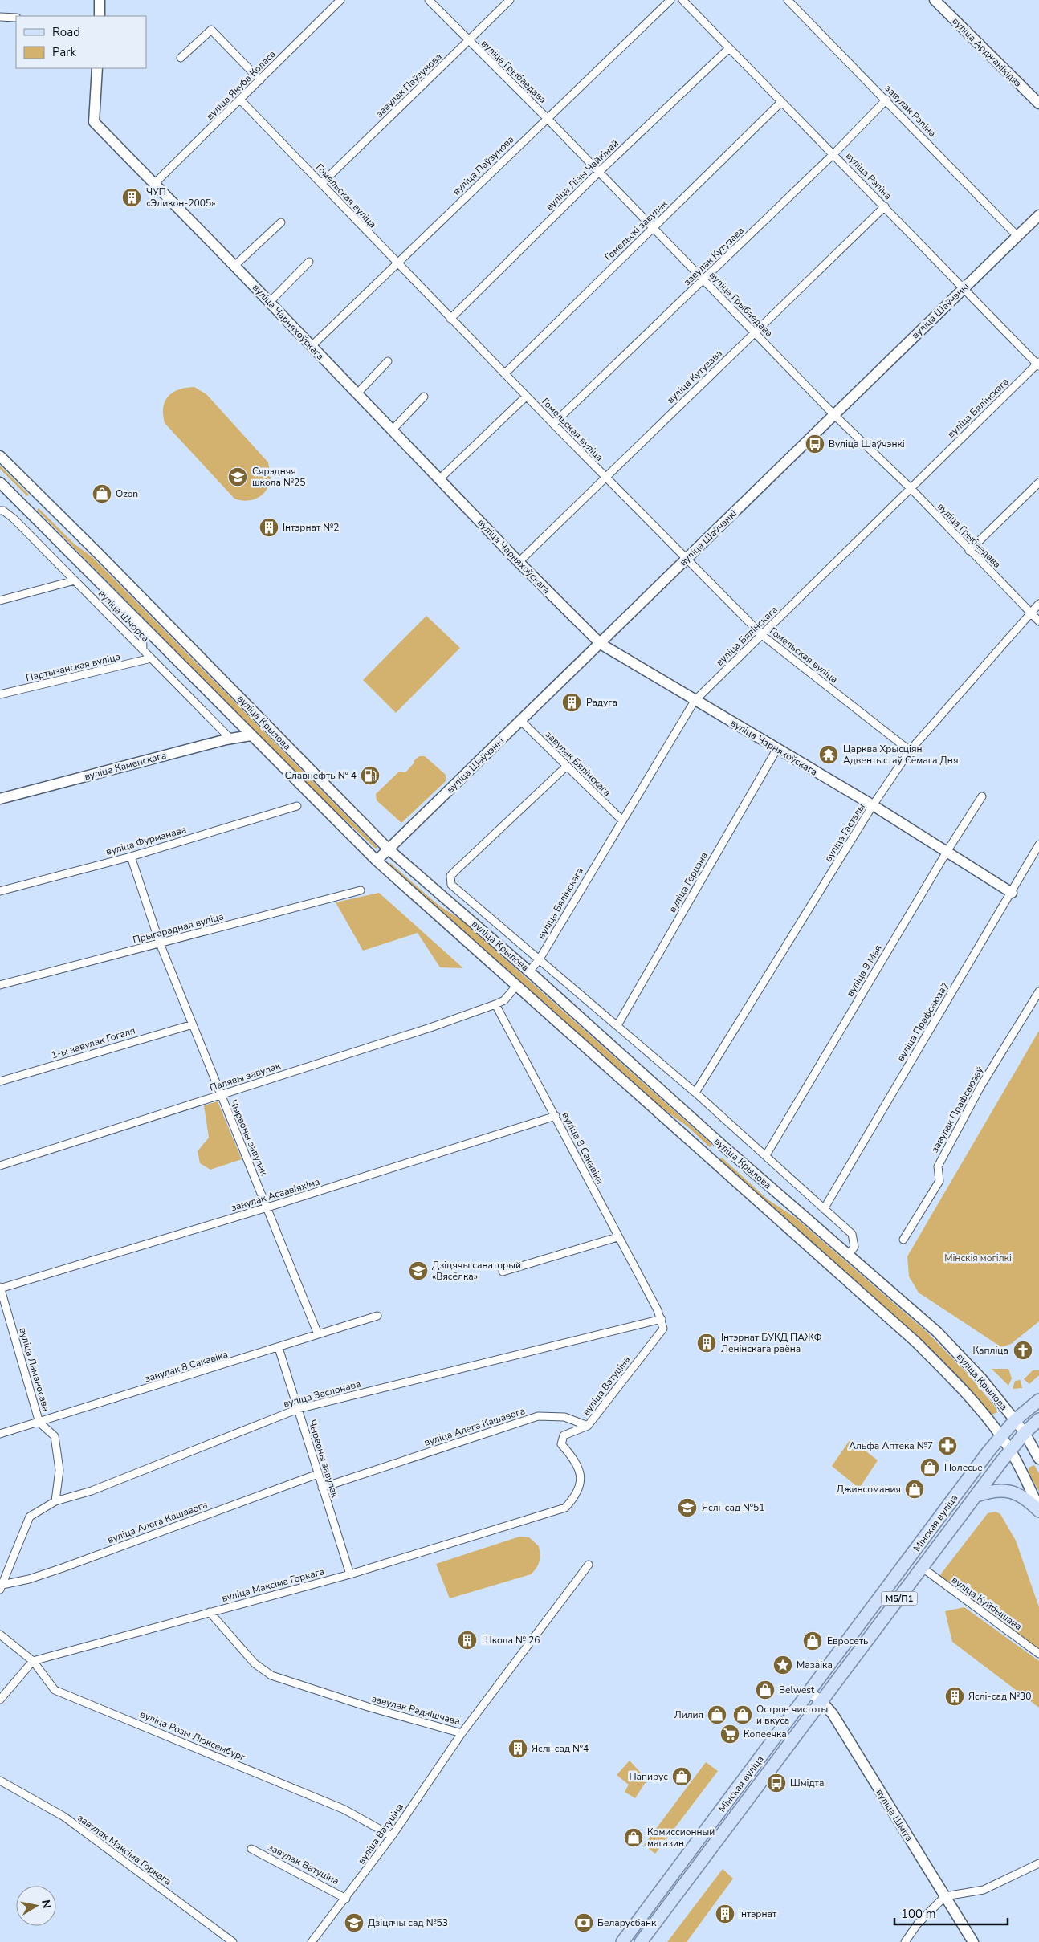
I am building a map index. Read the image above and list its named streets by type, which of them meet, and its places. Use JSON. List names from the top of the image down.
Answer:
{
  "streets": {
    "main road": [
      "вуліца Арджанікідзэ",
      "вуліца Шаўчэнкі",
      "вуліца Чарняхоўскага",
      "вуліца Крылова",
      "вуліца Каменскага",
      "Мінская вуліца",
      "М5/П1",
      "вуліца Шміта"
    ],
    "street": [
      "вуліца Грыбаедава",
      "вуліца Якуба Коласа",
      "завулак Паўзунова",
      "завулак Рэпіна",
      "вуліца Паўзунова",
      "вуліца Лізы Чайкінай",
      "вуліца Рэпіна",
      "Гомельская вуліца",
      "Гомельскі завулак",
      "завулак Кутузава",
      "вуліца Кутузава",
      "вуліца Бялінскага",
      "вуліца Шчорса",
      "Партызанская вуліца",
      "завулак Бялінскага",
      "вуліца Гастэлы",
      "вуліца Фурманава",
      "вуліца Герцэна",
      "Прыгарадная вуліца",
      "вуліца 9 Мая",
      "вуліца Прафсаюзаў",
      "1-ы завулак Гогаля",
      "Палявы завулак",
      "завулак Прафсаюзаў",
      "Чырвоны завулак",
      "вуліца 8 Сакавіка",
      "завулак Асаавіяхіма",
      "завулак 8 Сакавіка",
      "вуліца Ламаносава",
      "вуліца Ватуціна",
      "вуліца Заслонава",
      "вуліца Алега Кашавога",
      "вуліца Максіма Горкага",
      "вуліца Куйбышава",
      "завулак Радзішчава",
      "вуліца Розы Люксембург",
      "завулак Максіма Горкага",
      "завулак Ватуціна"
    ]
  },
  "crossings": [
    ["вуліца Грыбаедава", "завулак Паўзунова"],
    ["вуліца Грыбаедава", "вуліца Паўзунова"],
    ["вуліца Грыбаедава", "вуліца Лізы Чайкінай"],
    ["вуліца Грыбаедава", "Гомельскі завулак"],
    ["вуліца Грыбаедава", "завулак Кутузава"],
    ["вуліца Грыбаедава", "вуліца Шаўчэнкі"],
    ["вуліца Грыбаедава", "вуліца Кутузава"],
    ["вуліца Грыбаедава", "вуліца Бялінскага"],
    ["вуліца Грыбаедава", "вуліца Гастэлы"],
    ["вуліца Якуба Коласа", "Гомельская вуліца"],
    ["вуліца Якуба Коласа", "вуліца Чарняхоўскага"],
    ["завулак Паўзунова", "Гомельская вуліца"],
    ["завулак Рэпіна", "завулак Кутузава"],
    ["завулак Рэпіна", "вуліца Шаўчэнкі"],
    ["вуліца Паўзунова", "Гомельская вуліца"],
    ["вуліца Паўзунова", "вуліца Чарняхоўскага"],
    ["вуліца Лізы Чайкінай", "вуліца Рэпіна"],
    ["вуліца Лізы Чайкінай", "Гомельская вуліца"],
    ["вуліца Рэпіна", "Гомельскі завулак"],
    ["вуліца Рэпіна", "завулак Кутузава"],
    ["вуліца Рэпіна", "вуліца Шаўчэнкі"],
    ["вуліца Рэпіна", "вуліца Кутузава"],
    ["вуліца Рэпіна", "вуліца Бялінскага"],
    ["Гомельская вуліца", "Гомельскі завулак"],
    ["Гомельская вуліца", "завулак Кутузава"],
    ["Гомельская вуліца", "вуліца Шаўчэнкі"],
    ["Гомельская вуліца", "вуліца Кутузава"],
    ["Гомельская вуліца", "вуліца Бялінскага"],
    ["Гомельская вуліца", "вуліца Гастэлы"],
    ["вуліца Шаўчэнкі", "вуліца Чарняхоўскага"],
    ["вуліца Шаўчэнкі", "вуліца Крылова"],
    ["вуліца Шаўчэнкі", "завулак Бялінскага"],
    ["вуліца Чарняхоўскага", "вуліца Кутузава"],
    ["вуліца Чарняхоўскага", "вуліца Бялінскага"],
    ["вуліца Чарняхоўскага", "вуліца Гастэлы"],
    ["вуліца Чарняхоўскага", "вуліца Герцэна"],
    ["вуліца Чарняхоўскага", "вуліца 9 Мая"],
    ["вуліца Чарняхоўскага", "вуліца Прафсаюзаў"],
    ["вуліца Бялінскага", "вуліца Крылова"],
    ["вуліца Бялінскага", "завулак Бялінскага"],
    ["вуліца Шчорса", "Партызанская вуліца"],
    ["вуліца Шчорса", "вуліца Каменскага"],
    ["вуліца Крылова", "вуліца Каменскага"],
    ["вуліца Крылова", "Мінская вуліца"],
    ["вуліца Фурманава", "Чырвоны завулак"],
    ["Прыгарадная вуліца", "Чырвоны завулак"],
    ["1-ы завулак Гогаля", "Чырвоны завулак"],
    ["Палявы завулак", "Чырвоны завулак"],
    ["Палявы завулак", "вуліца 8 Сакавіка"],
    ["Чырвоны завулак", "завулак Асаавіяхіма"],
    ["Чырвоны завулак", "завулак 8 Сакавіка"],
    ["Чырвоны завулак", "вуліца Заслонава"],
    ["Чырвоны завулак", "вуліца Алега Кашавога"],
    ["Чырвоны завулак", "вуліца Максіма Горкага"],
    ["вуліца 8 Сакавіка", "завулак Асаавіяхіма"],
    ["вуліца 8 Сакавіка", "вуліца Ватуціна"],
    ["вуліца 8 Сакавіка", "вуліца Заслонава"],
    ["завулак Асаавіяхіма", "вуліца Ламаносава"],
    ["завулак 8 Сакавіка", "вуліца Ламаносава"],
    ["вуліца Ламаносава", "вуліца Заслонава"],
    ["вуліца Ватуціна", "вуліца Алега Кашавога"],
    ["вуліца Ватуціна", "вуліца Максіма Горкага"],
    ["вуліца Ватуціна", "завулак Радзішчава"],
    ["вуліца Ватуціна", "вуліца Розы Люксембург"],
    ["вуліца Ватуціна", "завулак Ватуціна"],
    ["вуліца Заслонава", "вуліца Алега Кашавога"],
    ["Мінская вуліца", "вуліца Куйбышава"],
    ["Мінская вуліца", "вуліца Шміта"],
    ["вуліца Максіма Горкага", "завулак Радзішчава"],
    ["вуліца Максіма Горкага", "вуліца Розы Люксембург"]
  ],
  "parks": ["Мінскія могілкі"],
  "places": {
    "building": [
      "ЧУП «Эликон-2005»",
      "Інтэрнат №2",
      "Радуга",
      "Інтэрнат БУКД ПАЖФ Ленінскага раёна",
      "Школа № 26",
      "Яслі-сад №30",
      "Яслі-сад №4",
      "Інтэрнат"
    ],
    "bus stop": ["Вуліца Шаўчэнкі", "Шмідта"],
    "school or university": [
      "Сярэдняя школа №25",
      "Дзіцячы санаторый «Вясёлка»",
      "Яслі-сад №51",
      "Дзіцячы сад №53"
    ],
    "shop": [
      "Ozon",
      "Полесье",
      "Джинсомания",
      "Евросеть",
      "Belwest",
      "Лилия",
      "Остров чистоты и вкуса",
      "Папирус",
      "Комиссионный магазин"
    ],
    "temple": ["Царква Хрысціян Адвентыстаў Сёмага Дня"],
    "fuel station": ["Славнефть № 4"],
    "church": ["Капліца"],
    "pharmacy": ["Альфа Аптека №7"],
    "place": ["Мазаіка"],
    "supermarket": ["Копеечка"],
    "bank": ["Беларусбанк"]
  },
  "legend": ["Road", "Park"],
  "scale_bar": "100 m",
  "north": "right"
}
